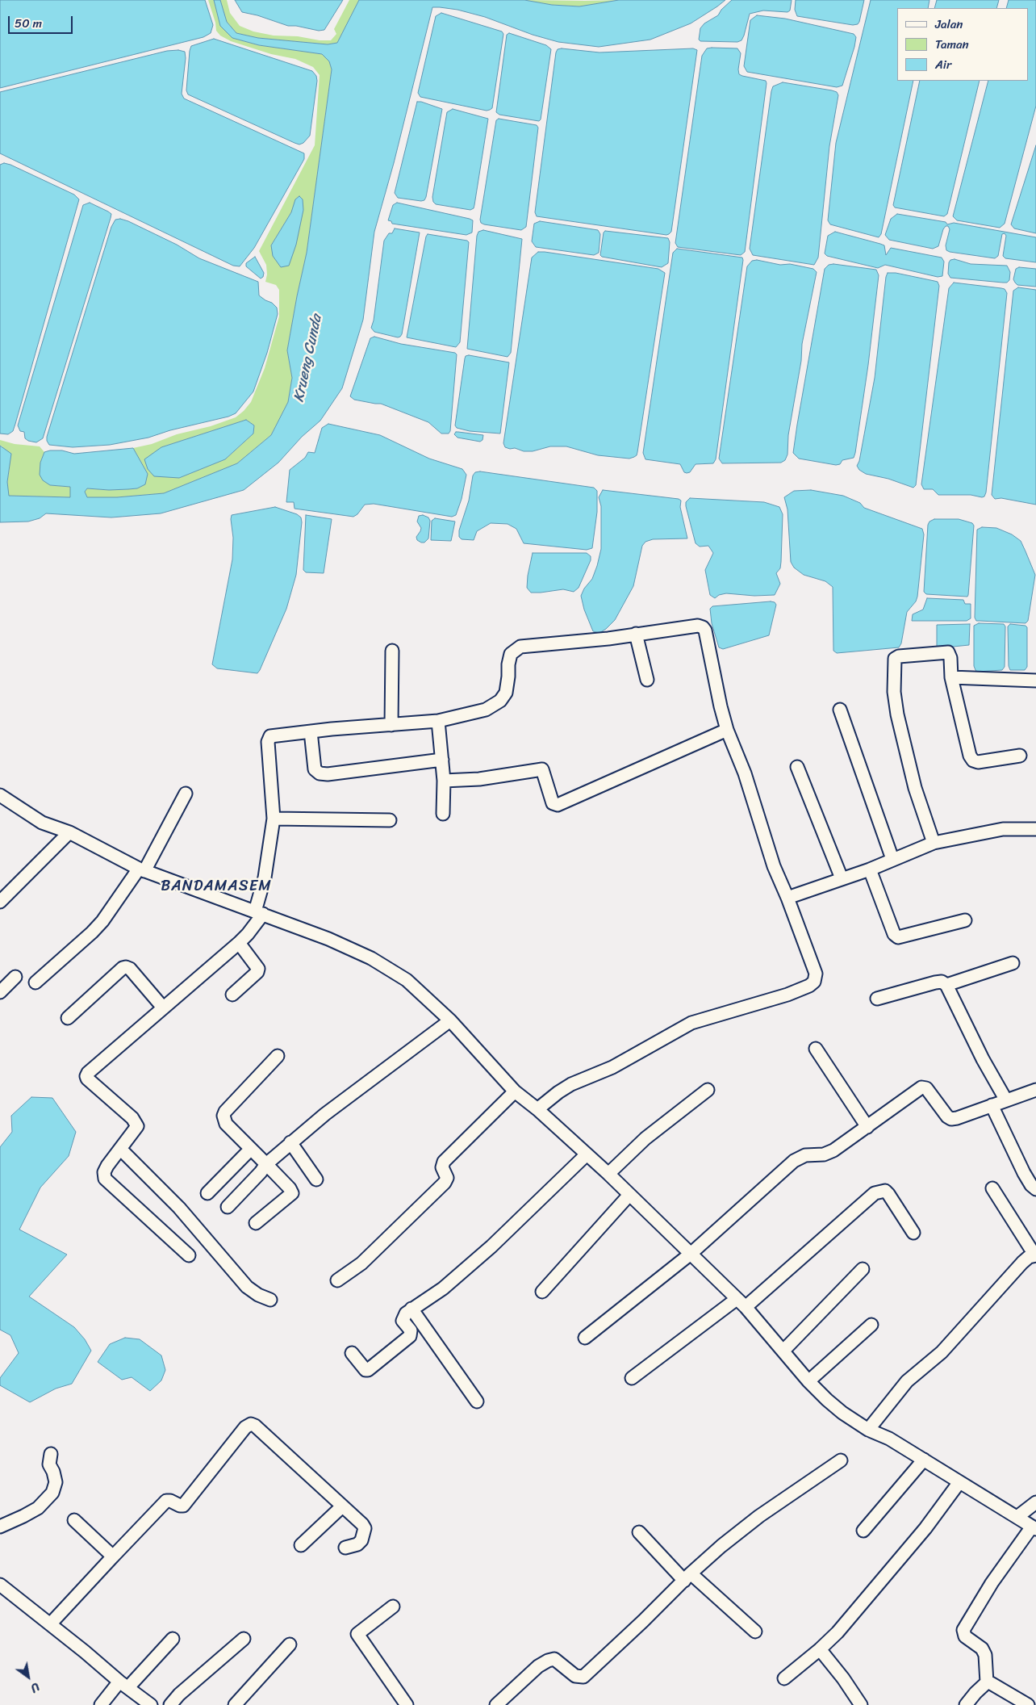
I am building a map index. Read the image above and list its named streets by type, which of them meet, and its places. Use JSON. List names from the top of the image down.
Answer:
{
  "districts": ["BANDAMASEM"],
  "water": ["Krueng Cunda"],
  "legend": ["Jalan", "Taman", "Air"],
  "scale_bar": "50 m",
  "north": "bottom right"
}
